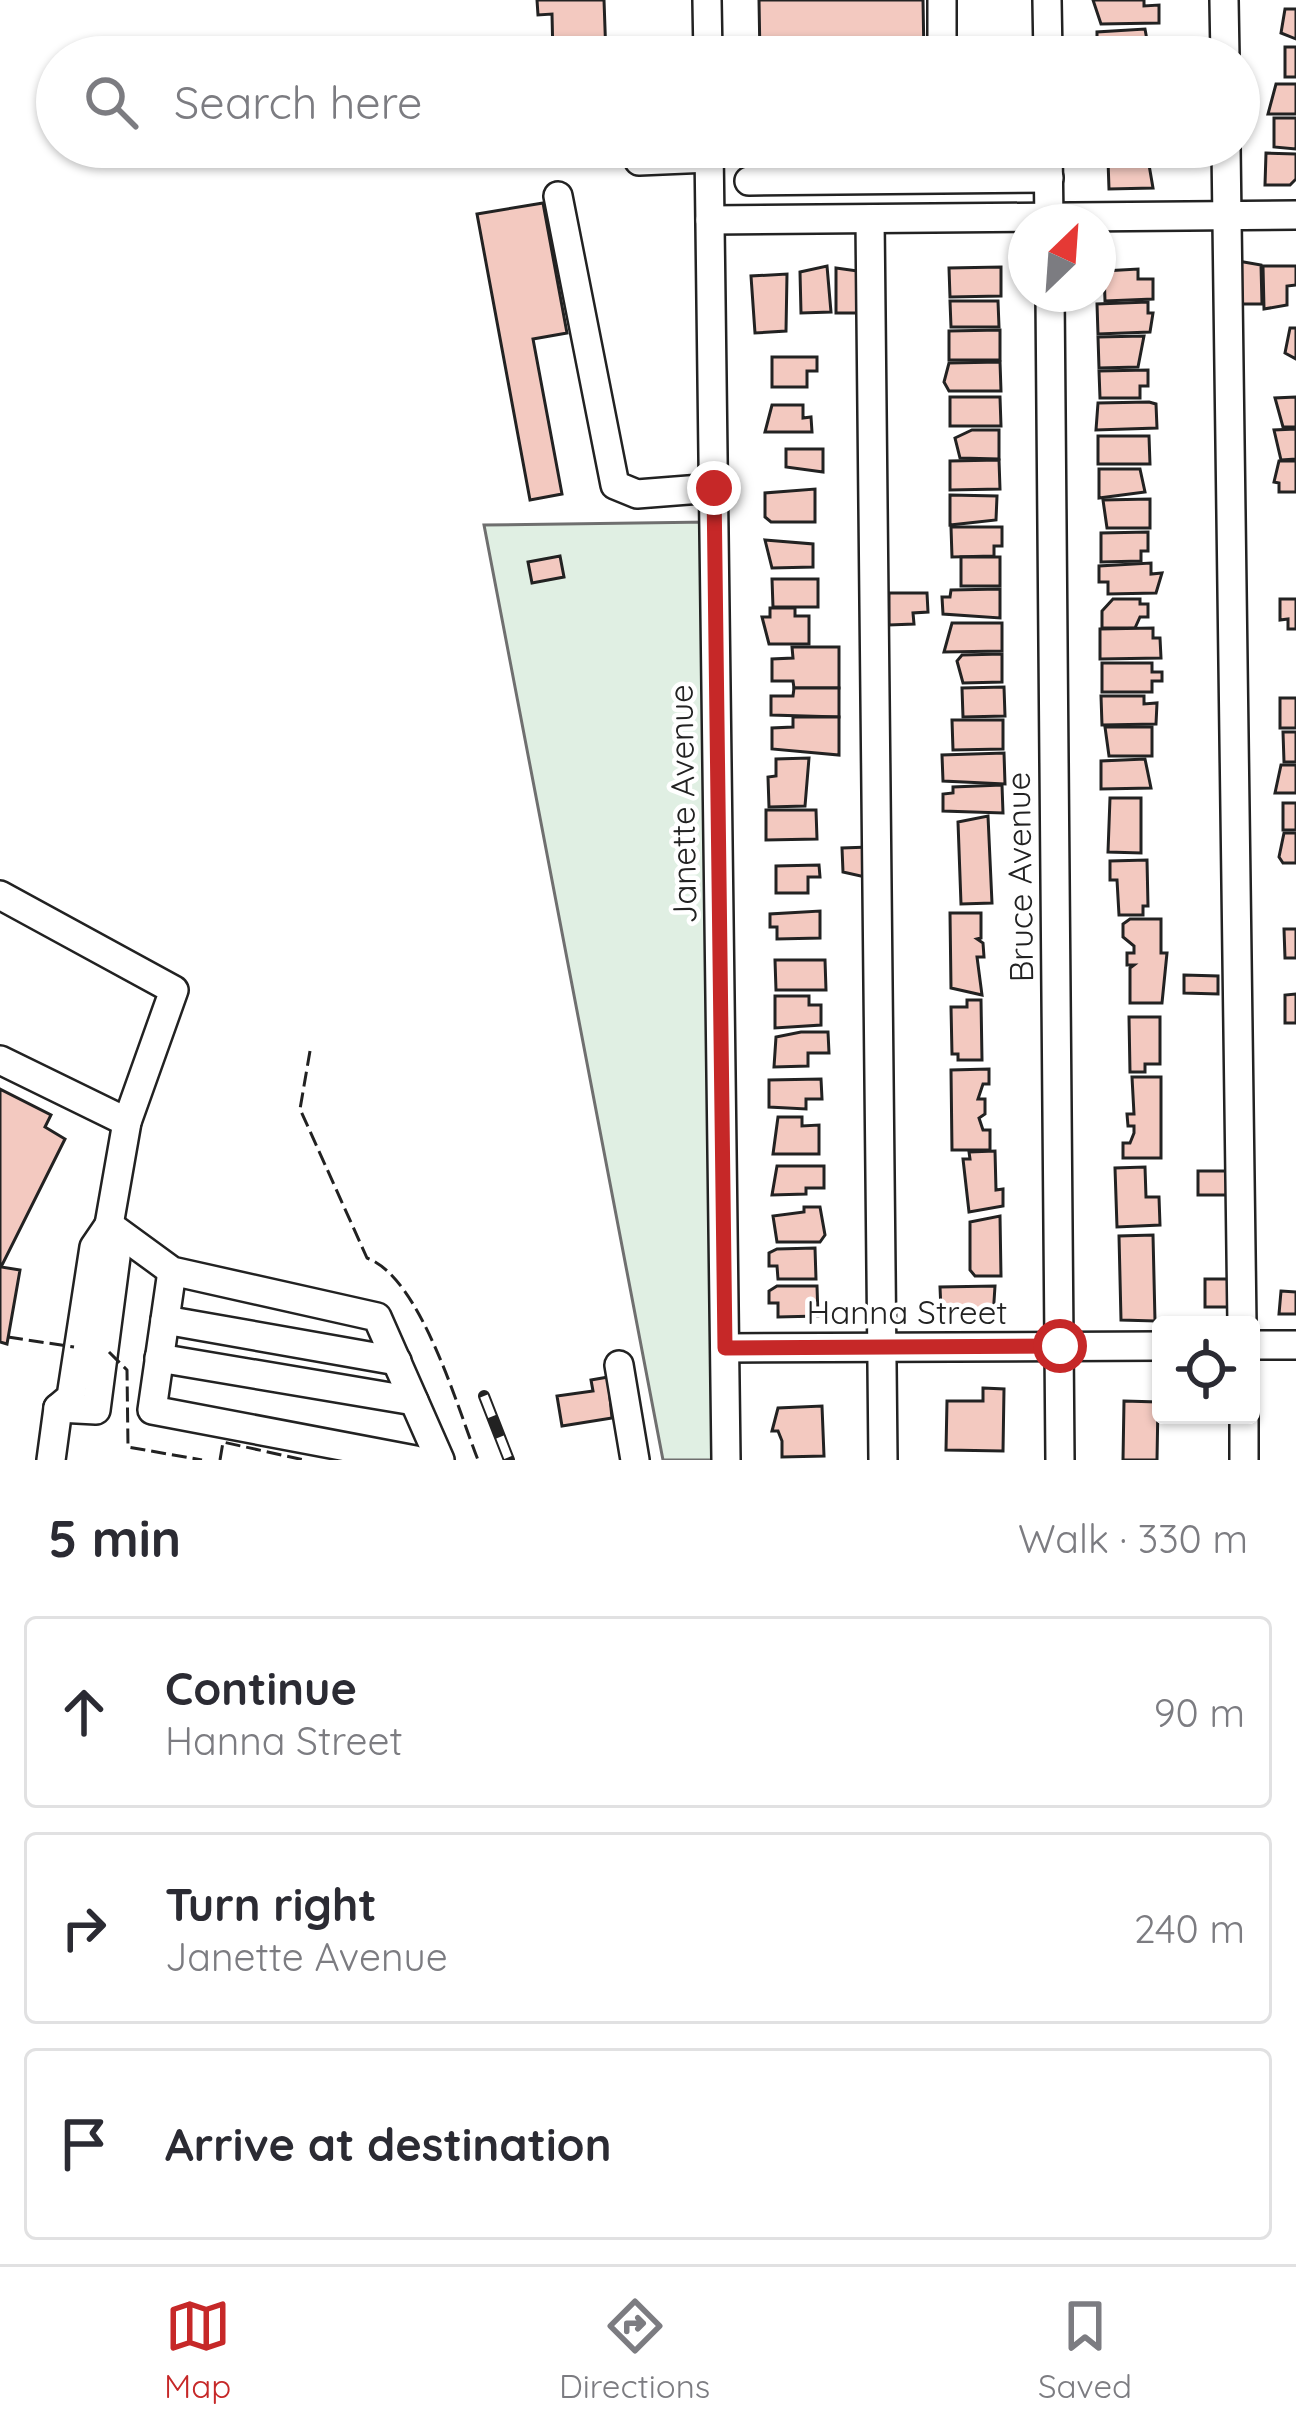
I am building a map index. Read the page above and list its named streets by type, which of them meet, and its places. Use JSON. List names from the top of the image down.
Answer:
{
  "streets": {
    "street": ["Janette Avenue", "Bruce Avenue", "Hanna Street"]
  },
  "crossings": [
    ["Janette Avenue", "Hanna Street"],
    ["Bruce Avenue", "Hanna Street"]
  ],
  "north": "top right",
  "page": {
    "search": "Search here",
    "heading": ["5 min", "Walk · 330 m"],
    "list": [
      ["Continue", "Hanna Street", "90 m"],
      ["Turn right", "Janette Avenue", "240 m"],
      "Arrive at destination"
    ],
    "nav": ["Map", "Directions", "Saved"]
  }
}
